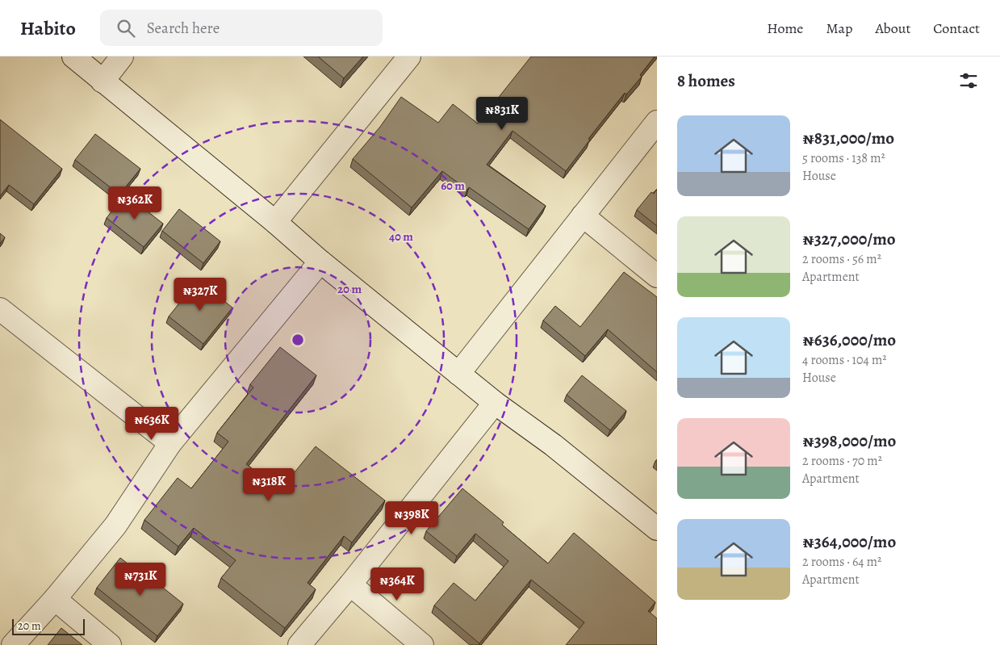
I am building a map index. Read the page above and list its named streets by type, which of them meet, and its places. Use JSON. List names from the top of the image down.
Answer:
{
  "scale_bar": "20 m",
  "page": {
    "header": "Habito",
    "search": "Search here",
    "nav": [
      "Home",
      "Map",
      "About",
      "Contact"
    ],
    "heading": "8 homes",
    "price": [
      "₦831K",
      "₦362K",
      "₦327K",
      "₦636K",
      "₦318K",
      "₦398K",
      "₦731K",
      "₦364K"
    ],
    "list": [
      {
        "name": "₦831,000/mo",
        "note": "5 rooms · 138 m² · House"
      },
      {
        "name": "₦327,000/mo",
        "note": "2 rooms · 56 m² · Apartment"
      },
      {
        "name": "₦636,000/mo",
        "note": "4 rooms · 104 m² · House"
      },
      {
        "name": "₦398,000/mo",
        "note": "2 rooms · 70 m² · Apartment"
      },
      {
        "name": "₦364,000/mo",
        "note": "2 rooms · 64 m² · Apartment"
      }
    ],
    "scale": "20 m"
  },
  "rings": ["60 m", "40 m", "20 m"]
}
